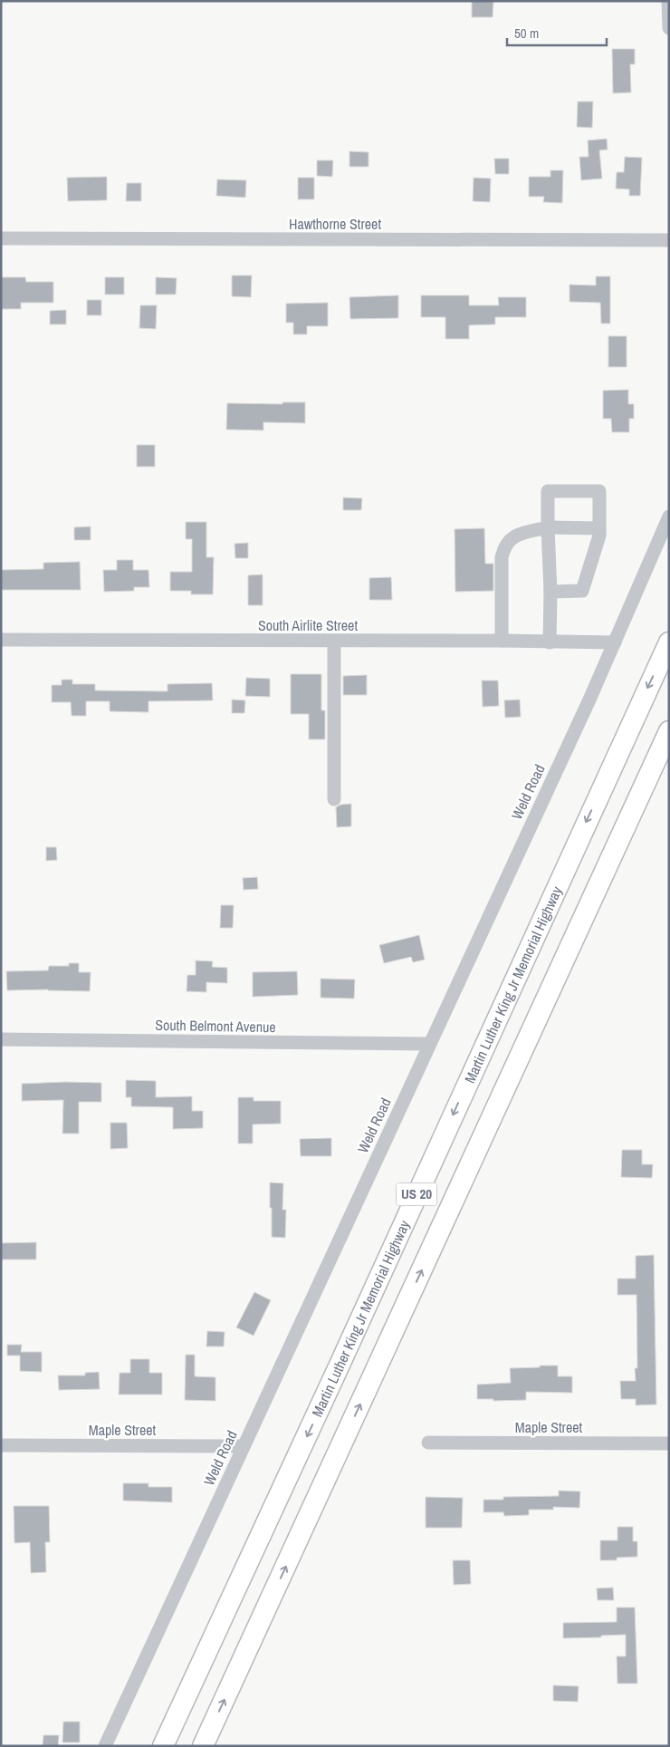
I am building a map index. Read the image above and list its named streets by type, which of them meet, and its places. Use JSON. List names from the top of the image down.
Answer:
{
  "streets": {
    "highway": ["Martin Luther King Jr Memorial Highway", "US 20"],
    "street": [
      "Hawthorne Street",
      "South Airlite Street",
      "Weld Road",
      "South Belmont Avenue",
      "Maple Street"
    ]
  },
  "crossings": [
    ["South Airlite Street", "Weld Road"],
    ["Weld Road", "South Belmont Avenue"],
    ["Weld Road", "Maple Street"]
  ],
  "scale_bar": "50 m"
}
